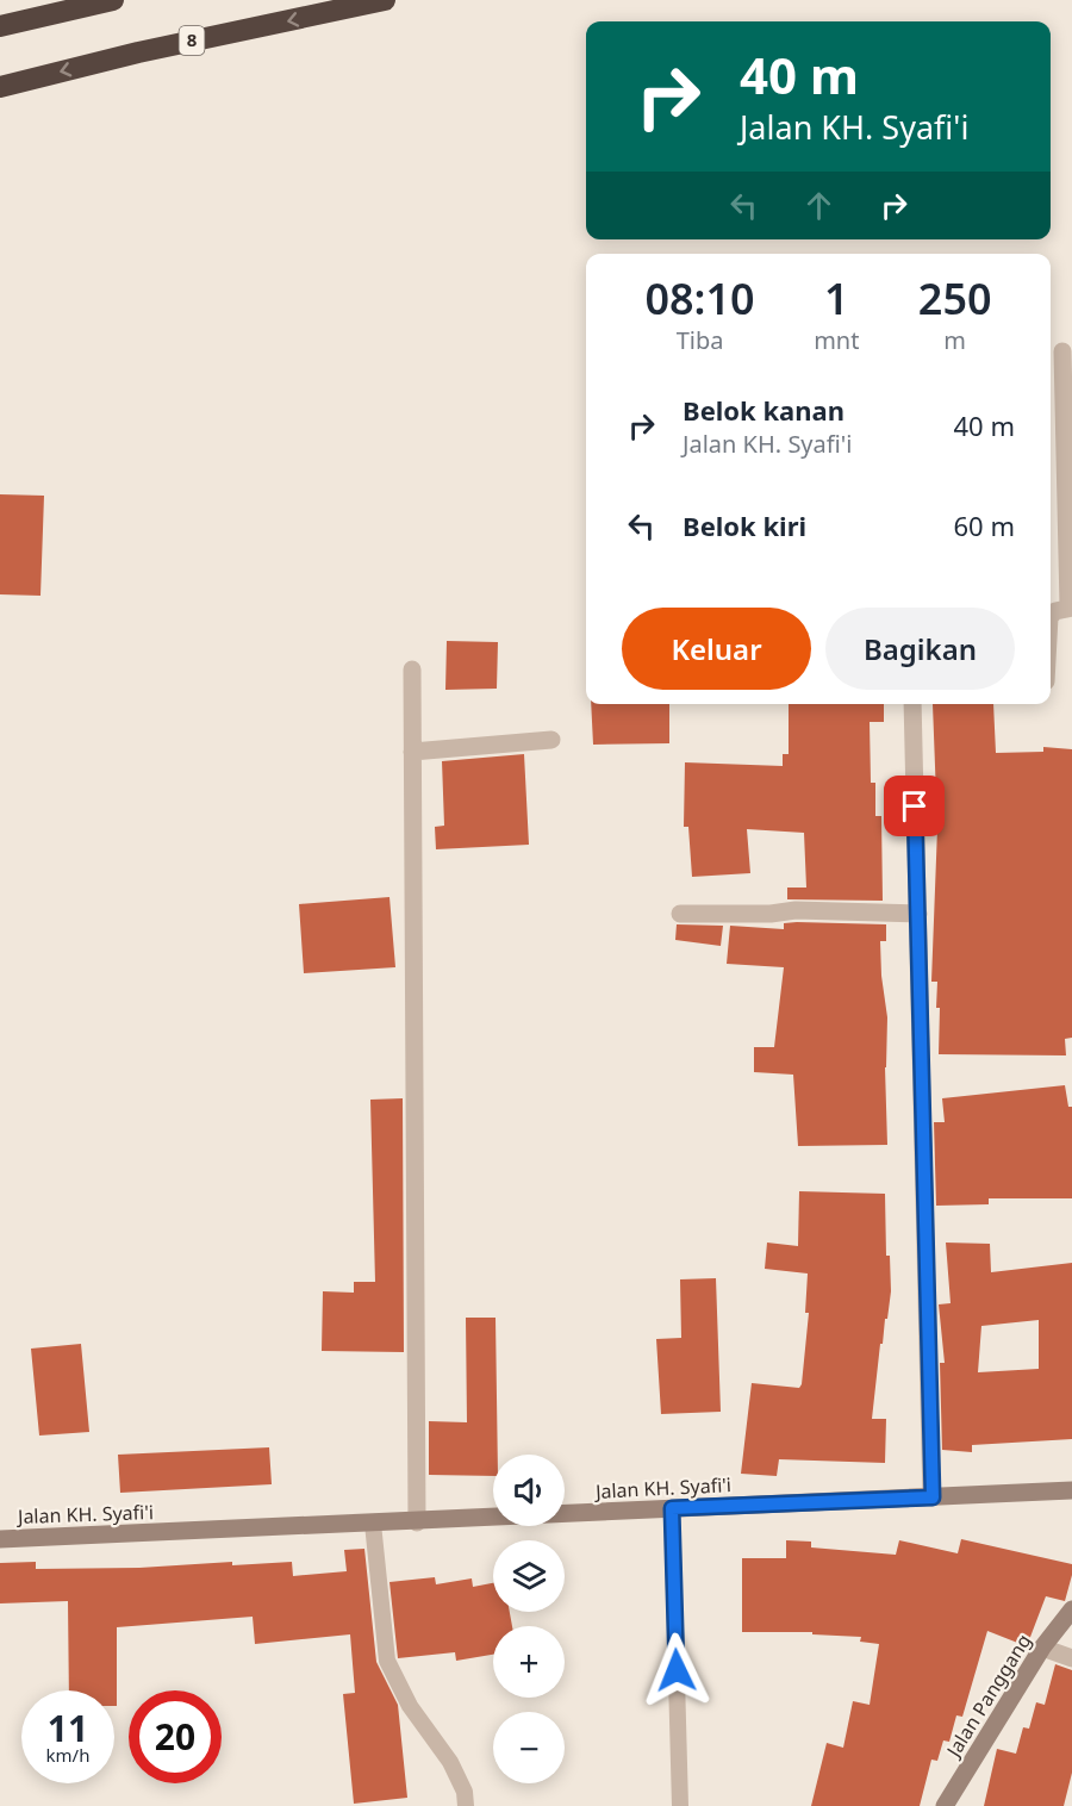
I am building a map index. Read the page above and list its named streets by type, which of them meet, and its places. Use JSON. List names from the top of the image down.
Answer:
{
  "streets": {
    "highway": ["8"],
    "main road": ["Jalan KH. Syafi'i", "Jalan Panggang"]
  },
  "page": {
    "turn": ["40 m", "Jalan KH. Syafi'i"],
    "eta": [
      "08:10",
      "Tiba",
      "1",
      "mnt",
      "250",
      "m"
    ],
    "list": [
      {
        "name": "Belok kanan",
        "note": "Jalan KH. Syafi'i",
        "value": "40 m"
      },
      {
        "name": "Belok kiri",
        "value": "60 m"
      }
    ],
    "buttons": ["Keluar", "Bagikan"],
    "map_buttons": ["+", "−"],
    "speed": "11 km/h",
    "limit": "20"
  }
}
